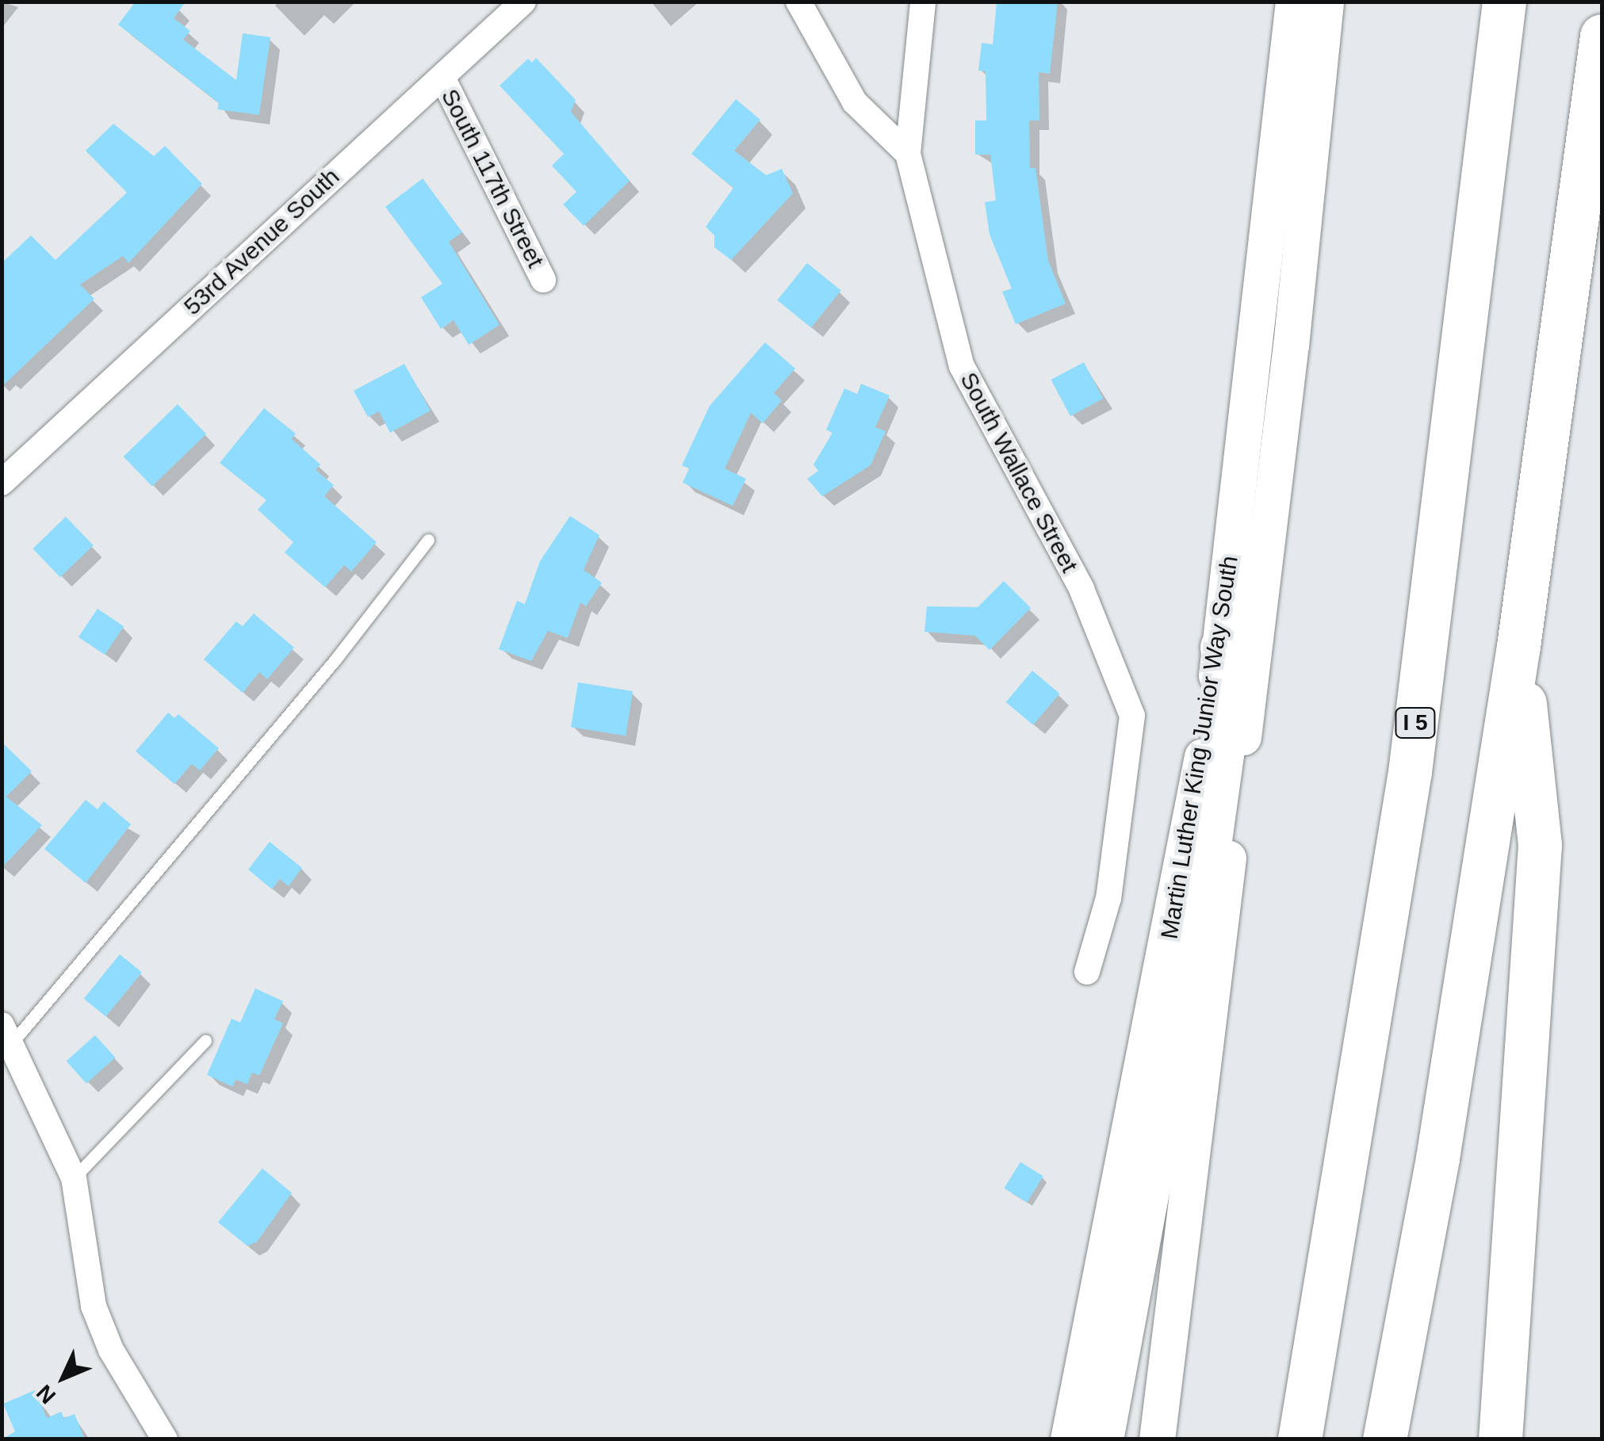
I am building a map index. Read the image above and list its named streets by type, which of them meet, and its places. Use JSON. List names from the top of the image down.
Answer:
{
  "streets": {
    "highway": ["I 5"],
    "main road": ["Martin Luther King Junior Way South"],
    "street": ["South 117th Street", "53rd Avenue South", "South Wallace Street"]
  },
  "crossings": [
    ["South 117th Street", "53rd Avenue South"]
  ],
  "north": "bottom left"
}
